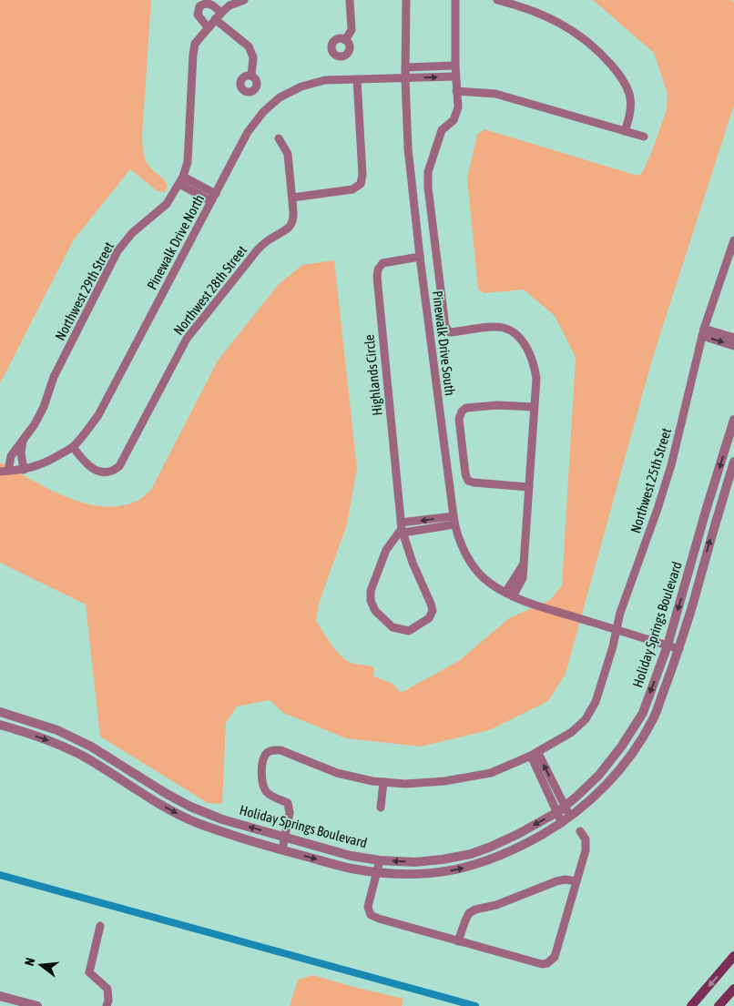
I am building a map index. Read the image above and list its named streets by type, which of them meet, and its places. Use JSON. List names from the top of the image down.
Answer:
{
  "streets": {
    "street": [
      "Pinewalk Drive North",
      "Northwest 28th Street",
      "Northwest 29th Street",
      "Pinewalk Drive South",
      "Highlands Circle",
      "Northwest 25th Street",
      "Holiday Springs Boulevard"
    ]
  },
  "crossings": [
    ["Pinewalk Drive North", "Northwest 28th Street"],
    ["Pinewalk Drive North", "Northwest 29th Street"],
    ["Pinewalk Drive North", "Pinewalk Drive South"],
    ["Pinewalk Drive South", "Highlands Circle"],
    ["Pinewalk Drive South", "Northwest 25th Street"],
    ["Pinewalk Drive South", "Holiday Springs Boulevard"],
    ["Northwest 25th Street", "Holiday Springs Boulevard"]
  ],
  "north": "left"
}
